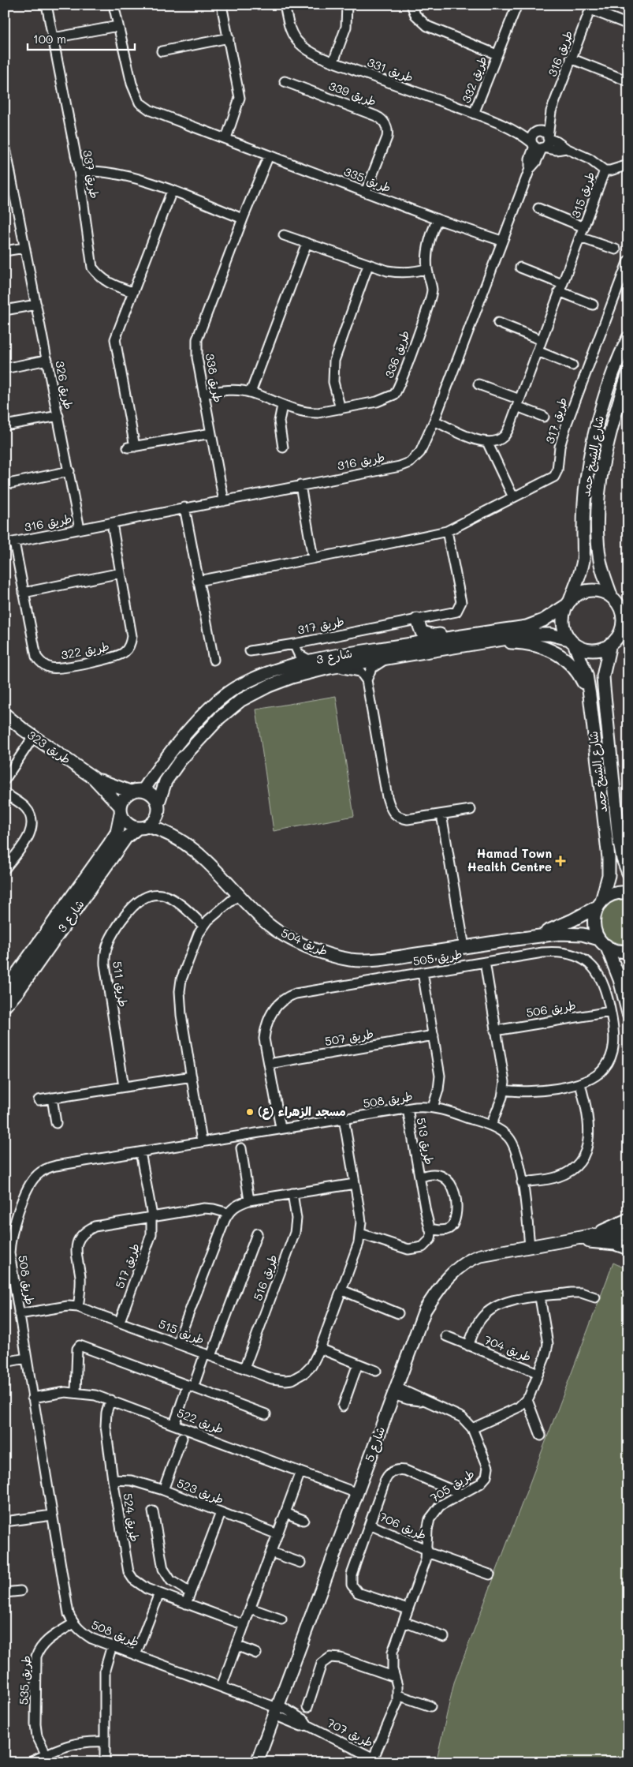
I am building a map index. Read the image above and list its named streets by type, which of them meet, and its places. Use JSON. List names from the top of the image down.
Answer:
{
  "streets": {
    "street": [
      "طريق 316",
      "طريق 331",
      "طريق 332",
      "طريق 339",
      "طريق 337",
      "طريق 335",
      "طريق 315",
      "طريق 336",
      "طريق 338",
      "طريق 326",
      "طريق 317",
      "شارع الشيخ حمد",
      "طريق 322",
      "شارع 3",
      "طريق 323",
      "طريق 504",
      "طريق 505",
      "طريق 511",
      "طريق 506",
      "طريق 507",
      "طريق 508",
      "طريق 513",
      "طريق 517",
      "طريق 516",
      "طريق 515",
      "طريق 704",
      "طريق 522",
      "شارع 5",
      "طريق 705",
      "طريق 523",
      "طريق 524",
      "طريق 706",
      "طريق 535",
      "طريق 707"
    ]
  },
  "crossings": [
    ["طريق 316", "طريق 331"],
    ["طريق 316", "طريق 335"],
    ["طريق 316", "طريق 315"],
    ["طريق 316", "طريق 338"],
    ["طريق 316", "طريق 326"],
    ["طريق 316", "طريق 322"],
    ["طريق 331", "طريق 332"],
    ["طريق 331", "طريق 315"],
    ["طريق 339", "طريق 335"],
    ["طريق 335", "طريق 336"],
    ["طريق 335", "طريق 338"],
    ["طريق 336", "طريق 338"],
    ["طريق 317", "شارع 3"],
    ["شارع الشيخ حمد", "شارع 3"],
    ["شارع الشيخ حمد", "طريق 504"],
    ["شارع 3", "طريق 323"],
    ["شارع 3", "طريق 504"],
    ["طريق 323", "طريق 504"],
    ["طريق 505", "طريق 506"],
    ["طريق 505", "طريق 507"],
    ["طريق 505", "طريق 508"],
    ["طريق 508", "طريق 513"],
    ["طريق 508", "طريق 517"],
    ["طريق 508", "طريق 515"],
    ["طريق 508", "طريق 522"],
    ["طريق 508", "شارع 5"],
    ["طريق 508", "طريق 535"],
    ["طريق 508", "طريق 707"],
    ["طريق 513", "طريق 515"],
    ["طريق 517", "طريق 515"],
    ["طريق 516", "طريق 515"],
    ["طريق 522", "شارع 5"],
    ["طريق 522", "طريق 524"],
    ["شارع 5", "طريق 705"],
    ["شارع 5", "طريق 707"],
    ["طريق 705", "طريق 706"],
    ["طريق 705", "طريق 707"],
    ["طريق 523", "طريق 524"]
  ],
  "places": {
    "health": ["Hamad Town Health Centre"],
    "other": ["مسجد الزهراء (ع)"]
  },
  "scale_bar": "100 m"
}
